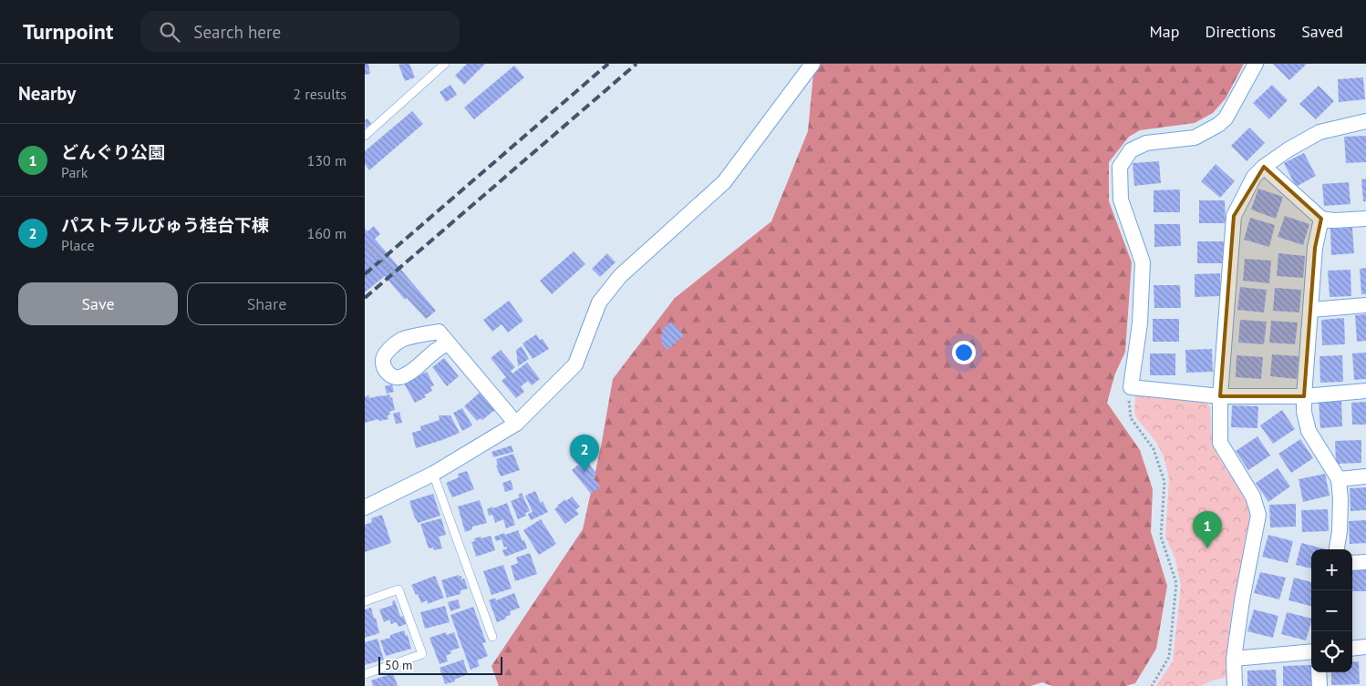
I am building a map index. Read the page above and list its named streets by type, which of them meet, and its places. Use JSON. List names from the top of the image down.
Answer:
{
  "scale_bar": "50 m",
  "page": {
    "header": "Turnpoint",
    "search": "Search here",
    "nav": ["Map", "Directions", "Saved"],
    "heading": ["Nearby", "2 results"],
    "list": [
      {
        "mark": "1",
        "name": "どんぐり公園",
        "note": "Park",
        "value": "130 m"
      },
      {
        "mark": "2",
        "name": "パストラルびゅう桂台下棟",
        "note": "Place",
        "value": "160 m"
      }
    ],
    "buttons": ["Save", "Share"],
    "pins": ["2", "1"],
    "map_buttons": ["+", "−"],
    "scale": "50 m"
  }
}
